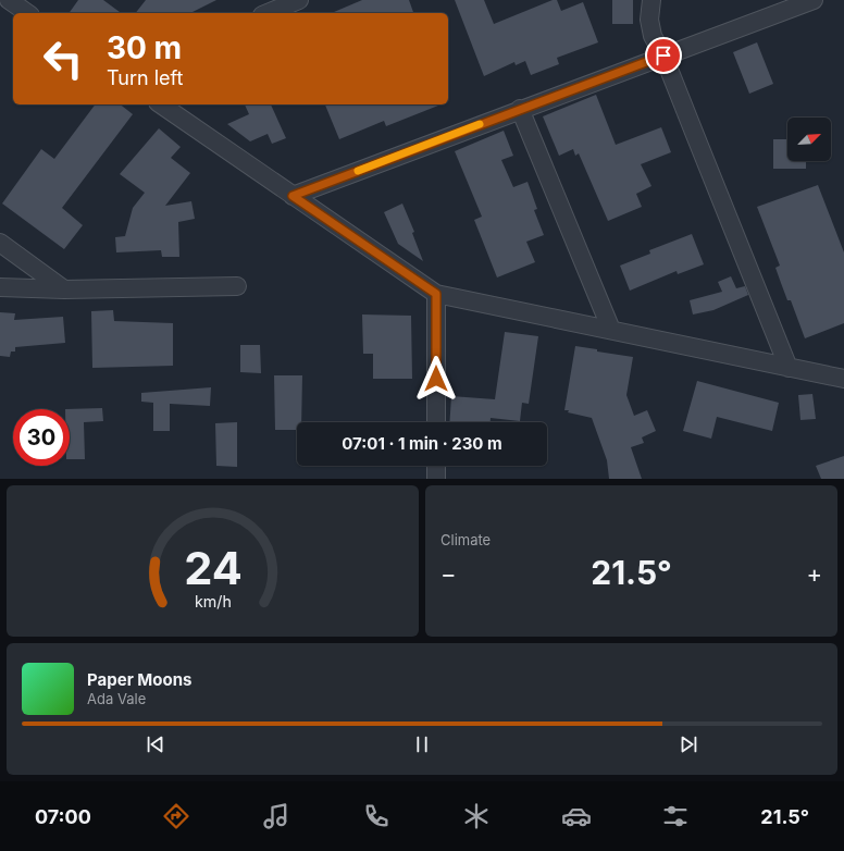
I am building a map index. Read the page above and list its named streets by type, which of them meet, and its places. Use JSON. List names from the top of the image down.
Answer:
{
  "north": "top right",
  "page": {
    "turn": ["30 m", "Turn left"],
    "limit": "30",
    "trip": "07:01 · 1 min · 230 m",
    "tile": "Climate",
    "heat": ["−", "21.5°", "+"],
    "song": ["Paper Moons", "Ada Vale"],
    "tabs": ["07:00", "21.5°"],
    "gauge": ["24", "km/h"]
  }
}
